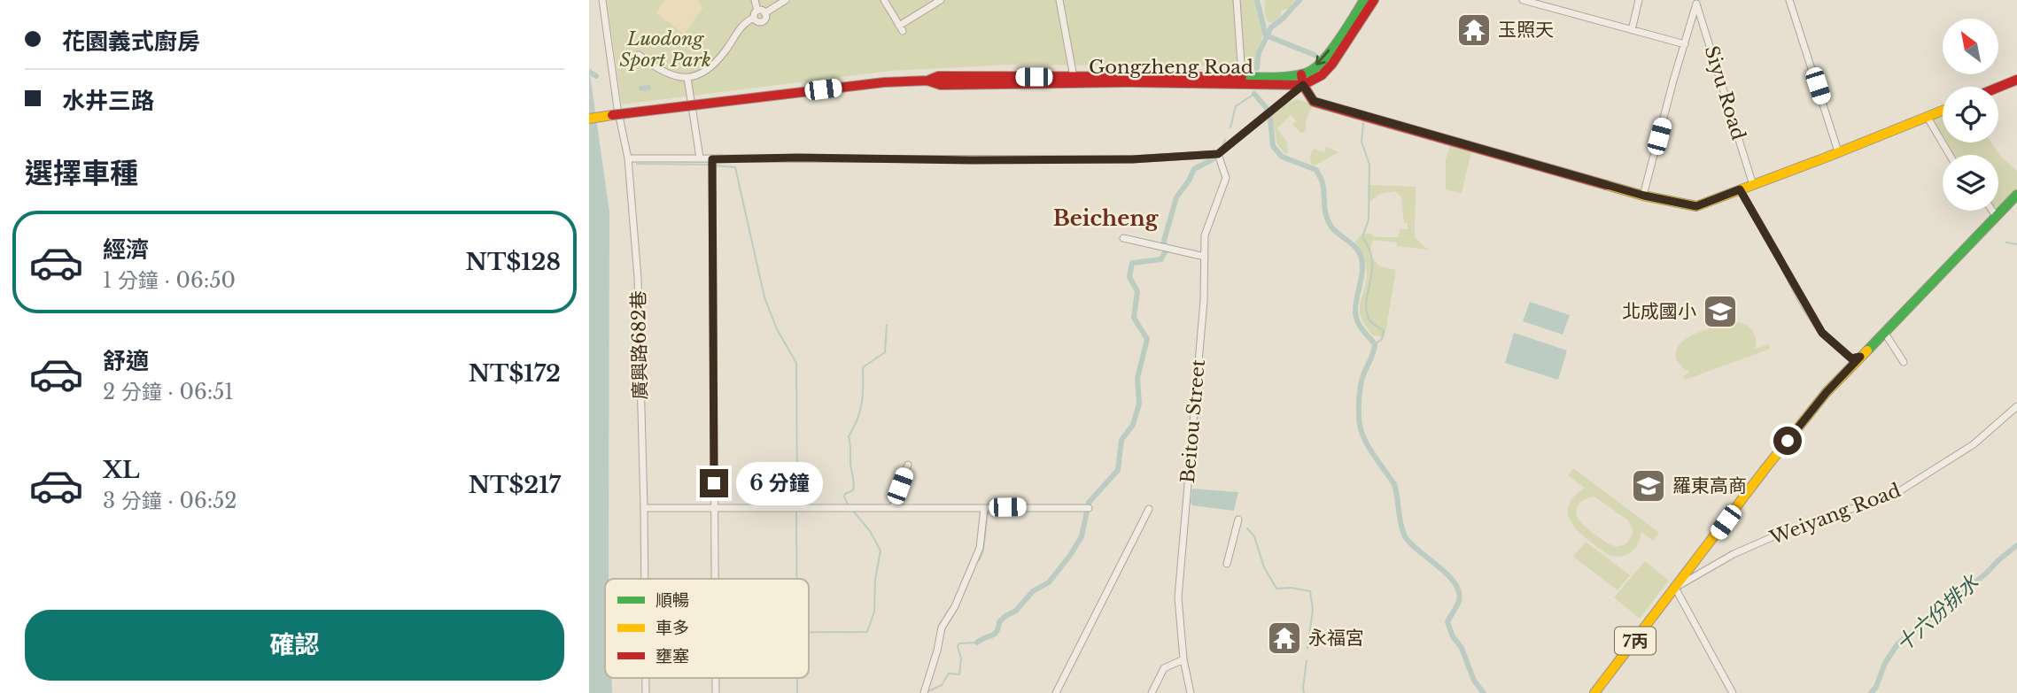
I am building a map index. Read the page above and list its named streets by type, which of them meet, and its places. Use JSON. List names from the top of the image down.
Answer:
{
  "streets": {
    "street": [
      "Gongzheng Road",
      "Siyu Road",
      "廣興路682巷",
      "Beitou Street",
      "Weiyang Road",
      "7丙"
    ]
  },
  "crossings": [
    ["Weiyang Road", "7丙"]
  ],
  "districts": ["Beicheng"],
  "water": ["十六份排水"],
  "parks": ["Luodong Sport Park"],
  "places": {
    "temple": ["玉照天", "永福宮"],
    "school or university": ["北成國小", "羅東高商"]
  },
  "legend": ["順暢", "車多", "壅塞"],
  "north": "top left",
  "page": {
    "banner": ["花園義式廚房", "水井三路"],
    "heading": "選擇車種",
    "list": [
      {
        "name": "經濟",
        "note": "1 分鐘 · 06:50",
        "value": "NT$128"
      },
      {
        "name": "舒適",
        "note": "2 分鐘 · 06:51",
        "value": "NT$172"
      },
      {
        "name": "XL",
        "note": "3 分鐘 · 06:52",
        "value": "NT$217"
      }
    ],
    "bubble": "6 分鐘",
    "buttons": "確認"
  }
}
